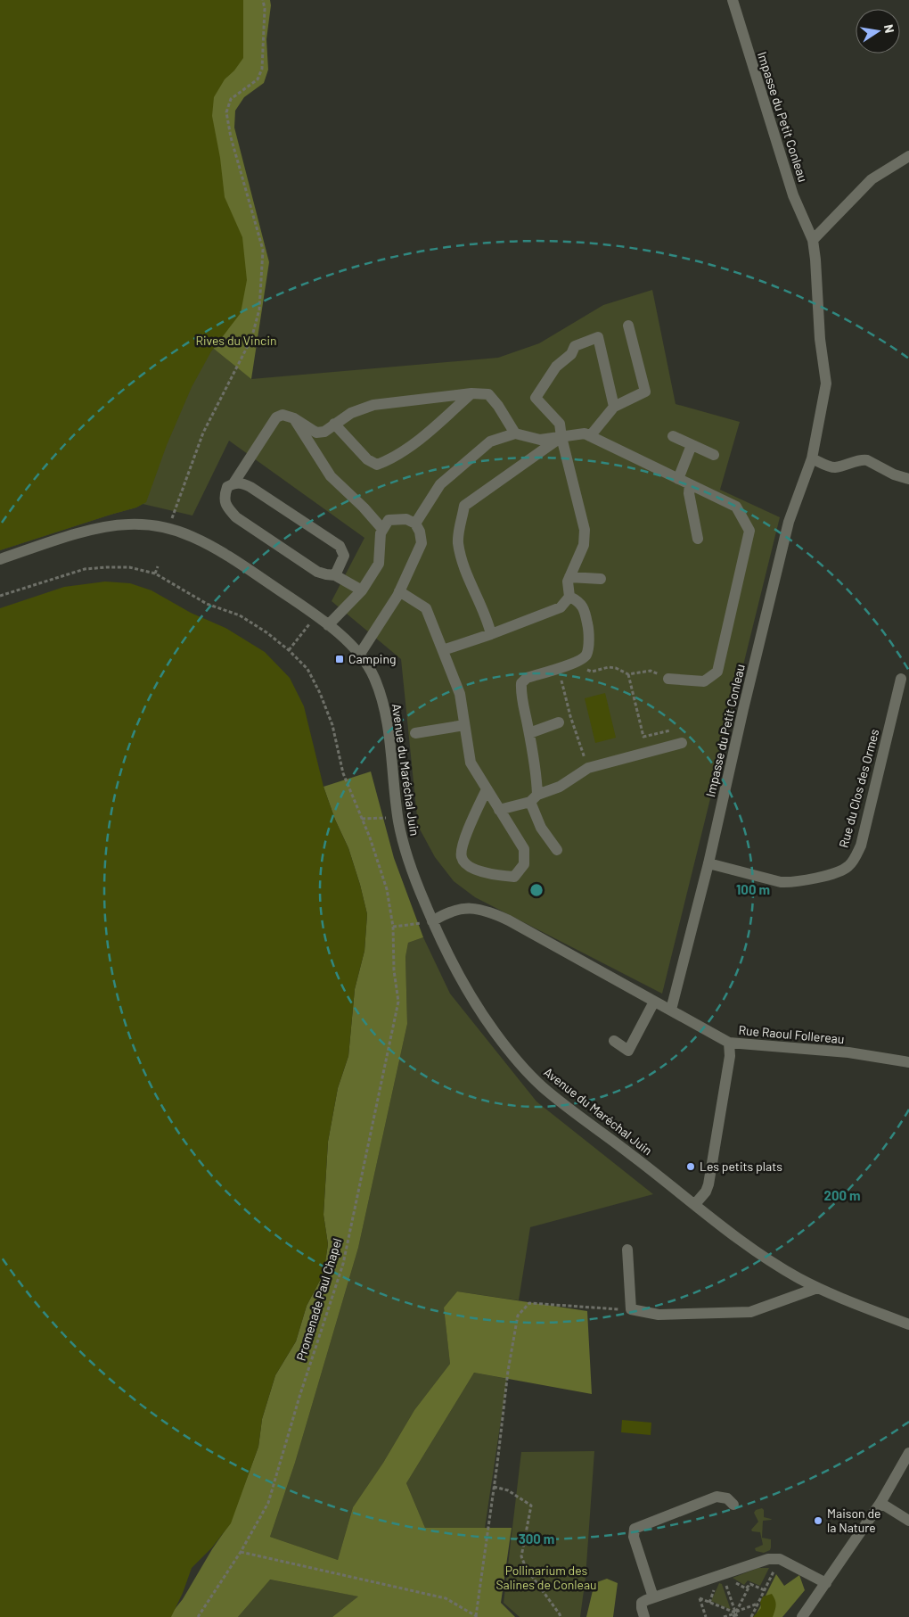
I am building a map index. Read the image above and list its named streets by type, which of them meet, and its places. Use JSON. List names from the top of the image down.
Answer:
{
  "streets": {
    "street": [
      "Impasse du Petit Conleau",
      "Avenue du Maréchal Juin",
      "Rue du Clos des Ormes",
      "Rue Raoul Follereau"
    ],
    "path": ["Promenade Paul Chapel"]
  },
  "crossings": [
    ["Impasse du Petit Conleau", "Rue du Clos des Ormes"],
    ["Impasse du Petit Conleau", "Rue Raoul Follereau"],
    ["Avenue du Maréchal Juin", "Rue Raoul Follereau"]
  ],
  "parks": ["Rives du Vincin", "Pollinarium des Salines de Conleau"],
  "places": {
    "transit": ["Camping"],
    "other": ["Les petits plats", "Maison de la Nature"]
  },
  "north": "right",
  "rings": ["100 m", "200 m", "300 m"]
}
